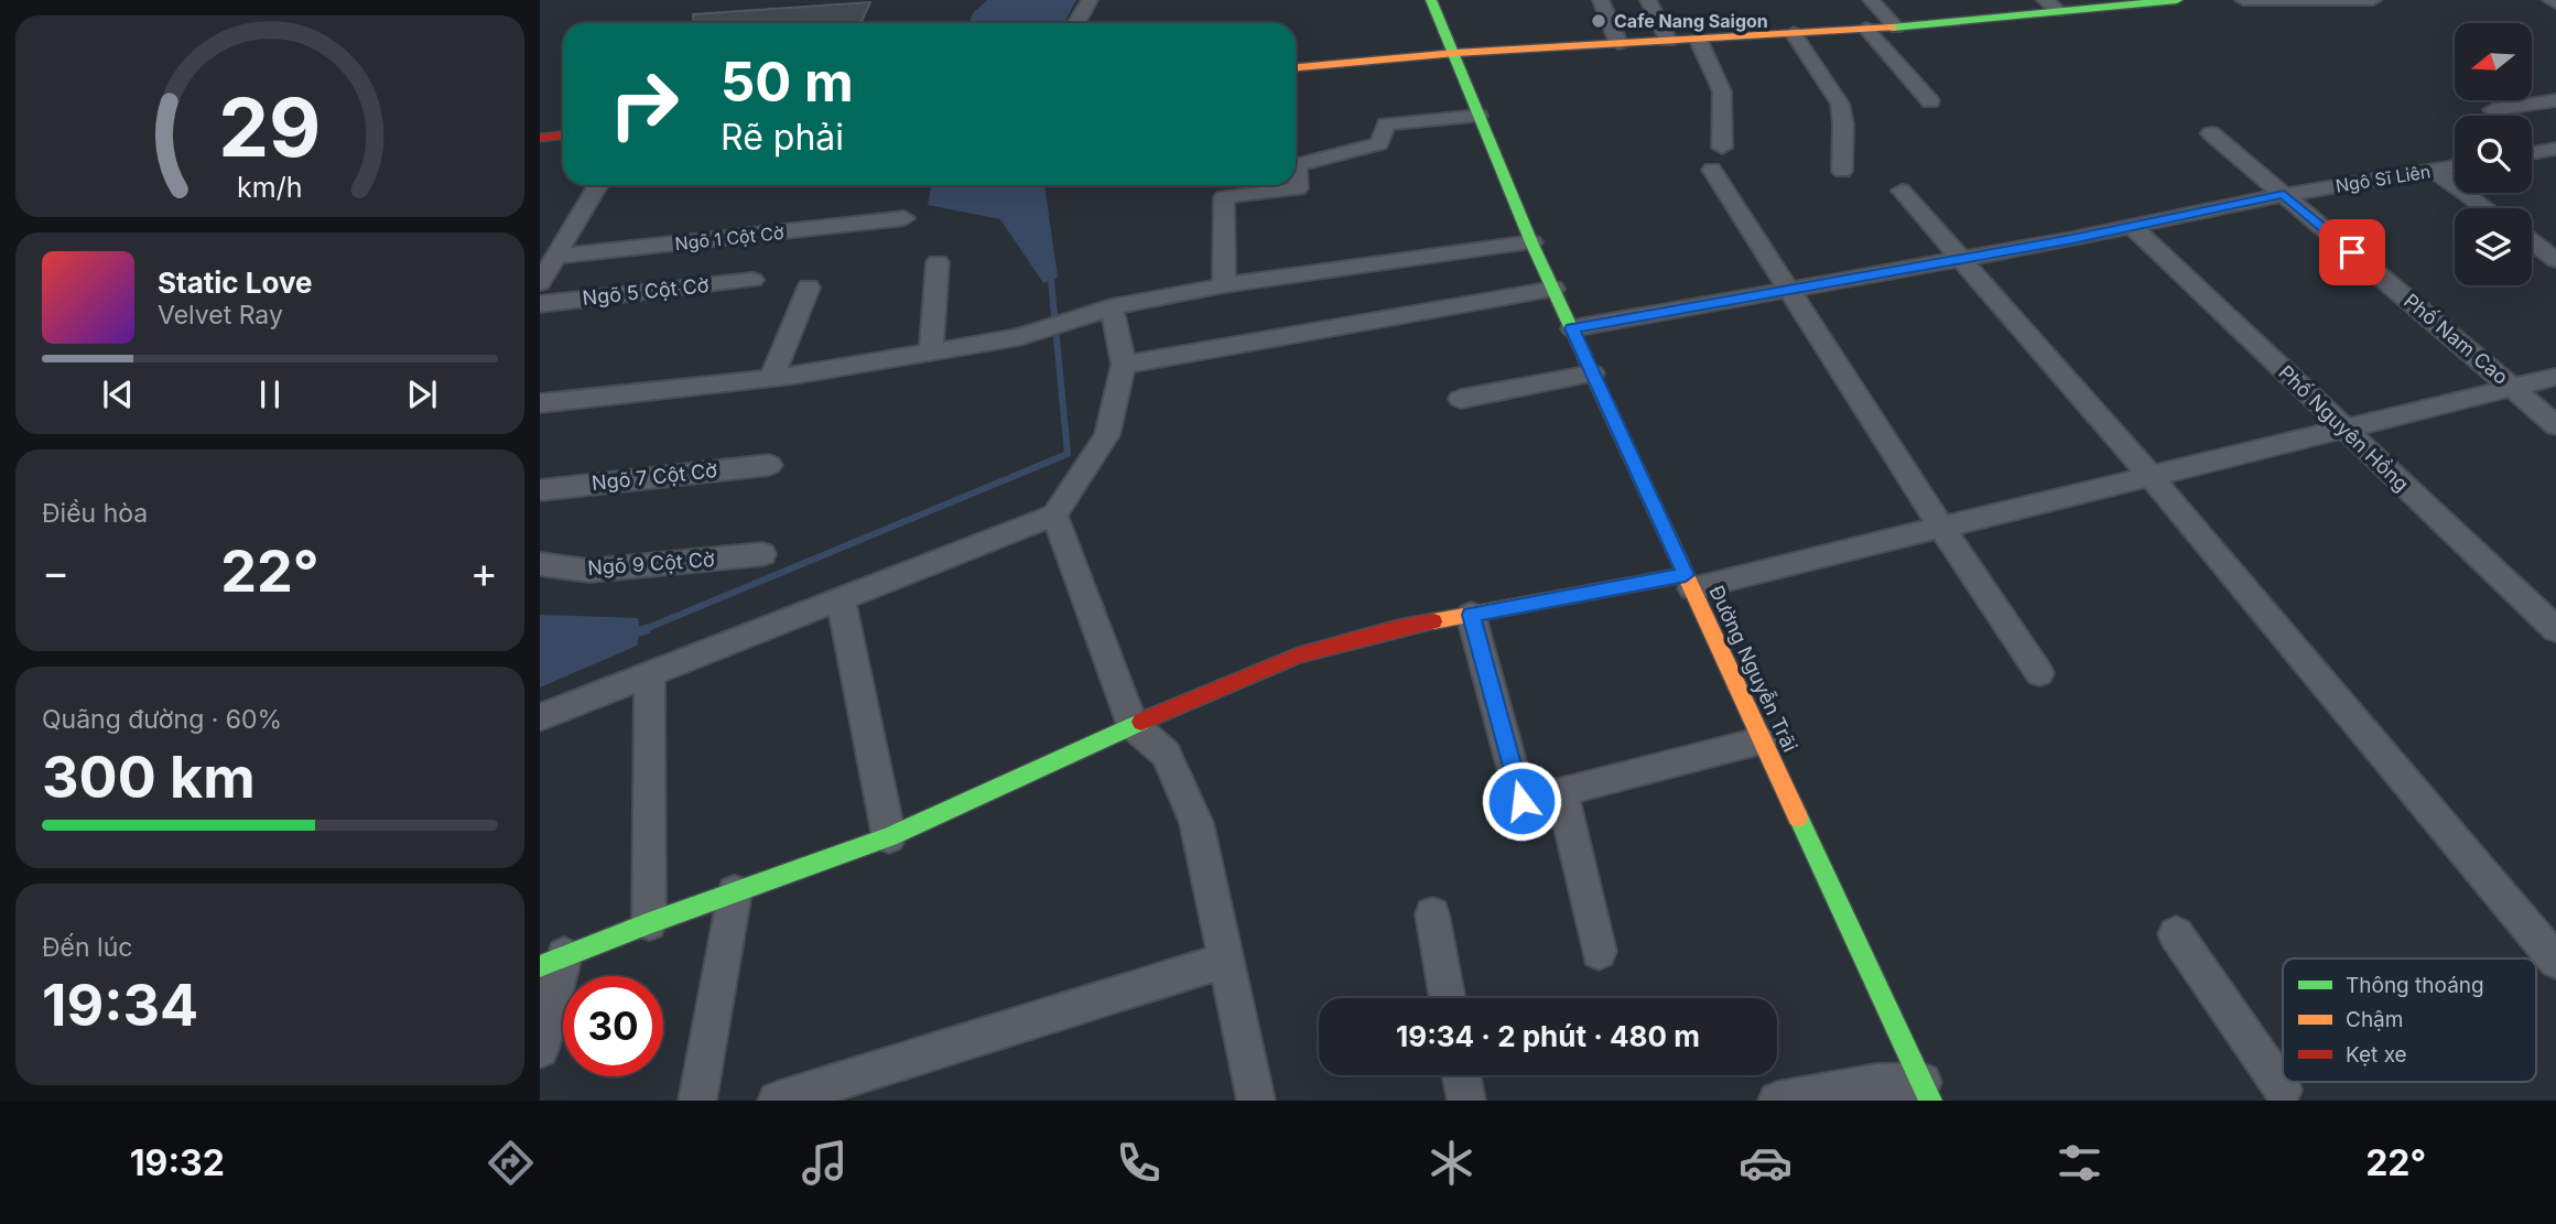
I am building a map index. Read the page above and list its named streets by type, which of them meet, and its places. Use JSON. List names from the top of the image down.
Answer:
{
  "streets": {
    "main road": ["Đường Nguyễn Trãi"],
    "street": [
      "Ngô Sĩ Liên",
      "Ngõ 1 Cột Cờ",
      "Ngõ 5 Cột Cờ",
      "Phố Nam Cao",
      "Phố Nguyên Hồng",
      "Ngõ 7 Cột Cờ",
      "Ngõ 9 Cột Cờ"
    ]
  },
  "crossings": [
    ["Ngô Sĩ Liên", "Phố Nam Cao"],
    ["Ngô Sĩ Liên", "Phố Nguyên Hồng"],
    ["Ngô Sĩ Liên", "Đường Nguyễn Trãi"]
  ],
  "places": ["Cafe Nang Saigon"],
  "legend": ["Thông thoáng", "Chậm", "Kẹt xe"],
  "north": "left",
  "page": {
    "turn": ["50 m", "Rẽ phải"],
    "song": ["Static Love", "Velvet Ray"],
    "tile": [
      "Điều hòa",
      ["Quãng đường · 60%", "300 km"],
      ["Đến lúc", "19:34"]
    ],
    "heat": ["−", "22°", "+"],
    "limit": "30",
    "trip": "19:34 · 2 phút · 480 m",
    "tabs": ["19:32", "22°"],
    "gauge": ["29", "km/h"]
  }
}
